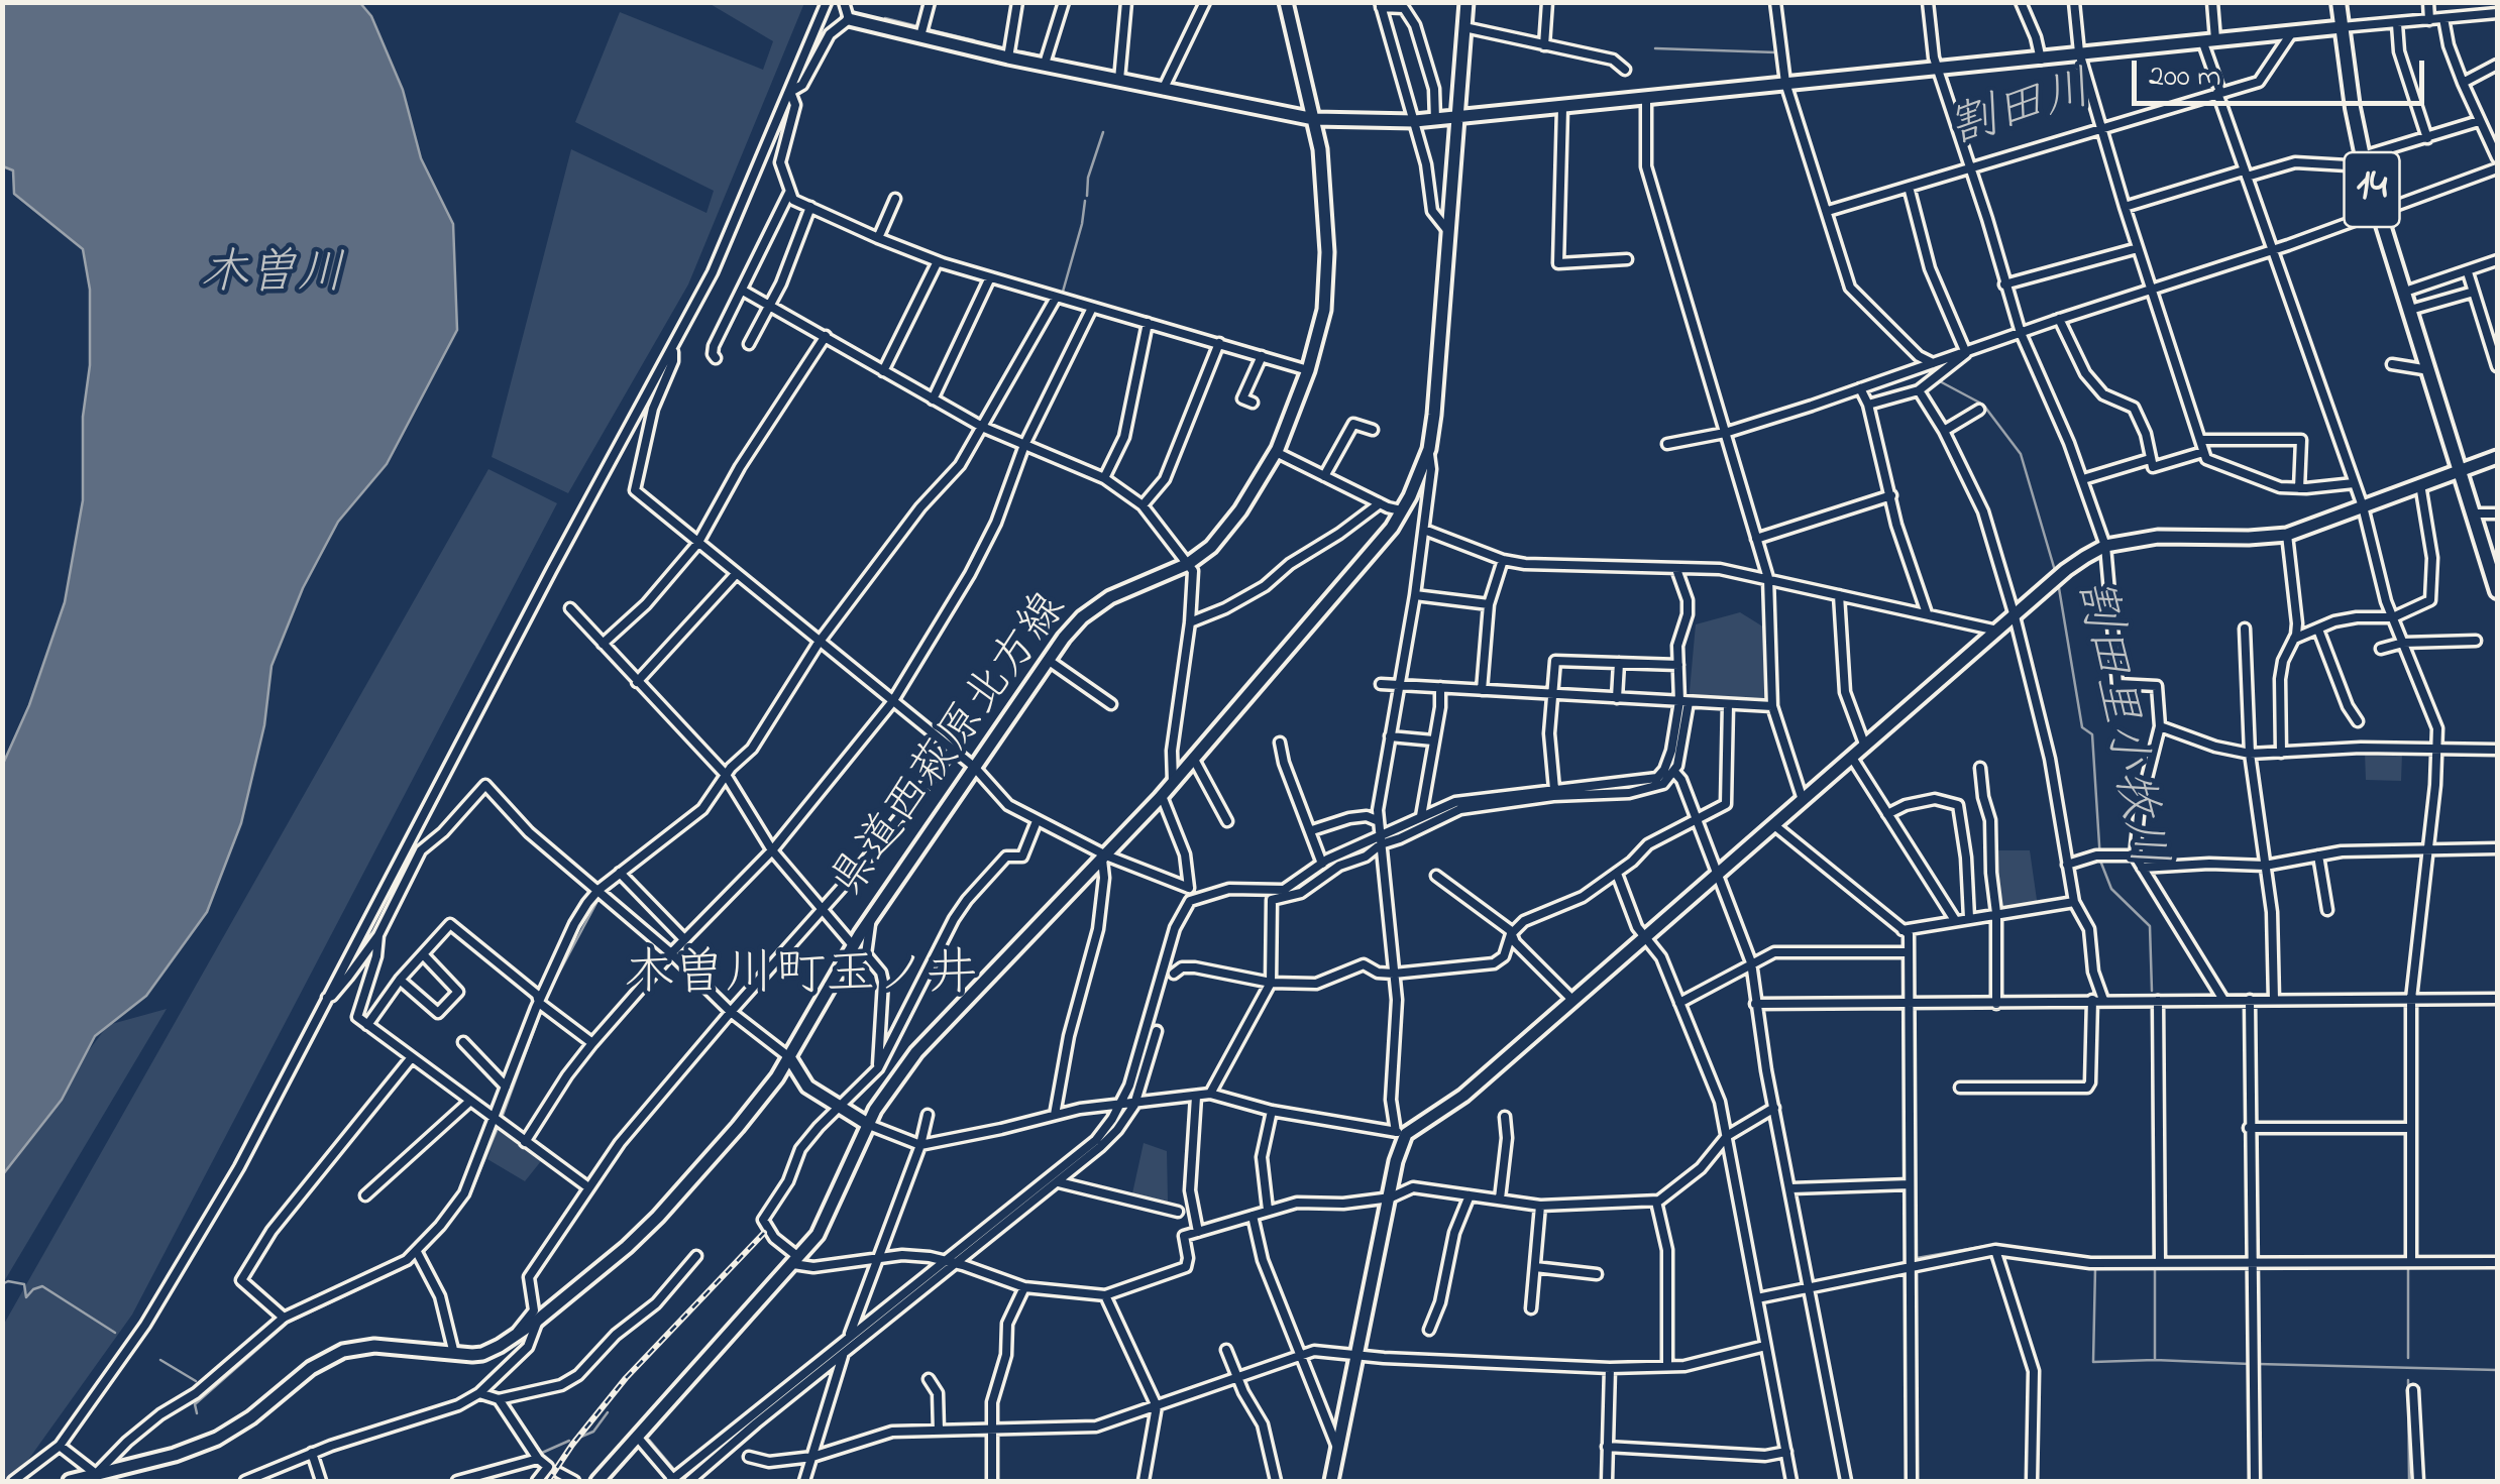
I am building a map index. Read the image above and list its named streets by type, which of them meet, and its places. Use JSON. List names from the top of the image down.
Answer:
{
  "streets": {
    "main road": ["14"],
    "street": ["県道西萩原北方線"]
  },
  "districts": ["木曽川町玉ノ井"],
  "water": ["割田川", "木曽川", "割田里小牧川"],
  "scale_bar": "200 m"
}
